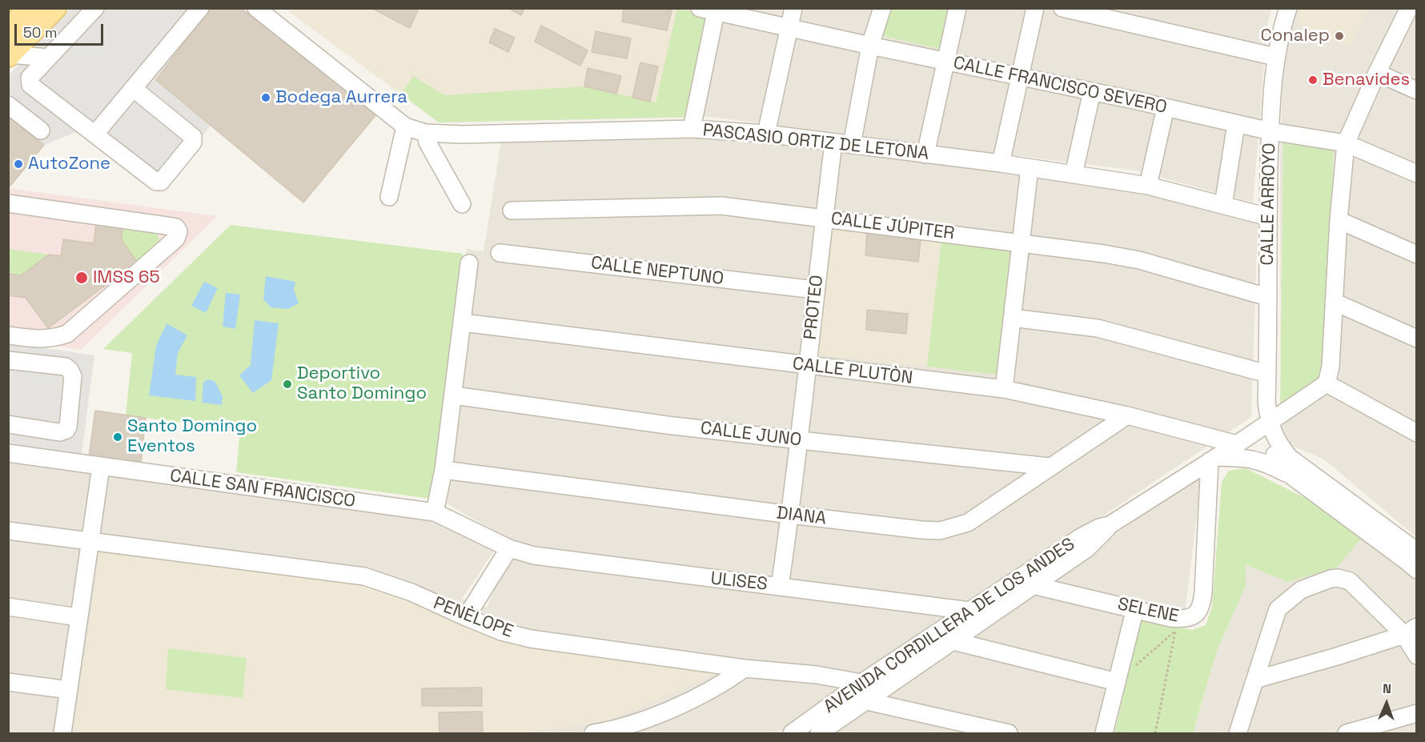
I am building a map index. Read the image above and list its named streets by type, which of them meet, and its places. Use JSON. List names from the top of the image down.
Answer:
{
  "streets": {
    "street": [
      "CALLE FRANCISCO SEVERO",
      "PASCASIO ORTIZ DE LETONA",
      "CALLE ARROYO",
      "CALLE JÚPITER",
      "CALLE NEPTUNO",
      "PROTEO",
      "CALLE PLUTÒN",
      "CALLE JUNO",
      "CALLE SAN FRANCISCO",
      "DIANA",
      "ULISES",
      "SELENE",
      "PENÈLOPE",
      "AVENIDA CORDILLERA DE LOS ANDES"
    ]
  },
  "crossings": [
    ["CALLE FRANCISCO SEVERO", "CALLE ARROYO"],
    ["PASCASIO ORTIZ DE LETONA", "CALLE ARROYO"],
    ["PASCASIO ORTIZ DE LETONA", "PROTEO"],
    ["CALLE ARROYO", "CALLE JÚPITER"],
    ["CALLE ARROYO", "AVENIDA CORDILLERA DE LOS ANDES"],
    ["CALLE JÚPITER", "PROTEO"],
    ["CALLE NEPTUNO", "PROTEO"],
    ["PROTEO", "CALLE PLUTÒN"],
    ["PROTEO", "CALLE JUNO"],
    ["PROTEO", "DIANA"],
    ["PROTEO", "ULISES"],
    ["CALLE PLUTÒN", "DIANA"],
    ["CALLE PLUTÒN", "AVENIDA CORDILLERA DE LOS ANDES"],
    ["CALLE JUNO", "DIANA"],
    ["CALLE SAN FRANCISCO", "ULISES"],
    ["ULISES", "AVENIDA CORDILLERA DE LOS ANDES"],
    ["SELENE", "AVENIDA CORDILLERA DE LOS ANDES"],
    ["PENÈLOPE", "AVENIDA CORDILLERA DE LOS ANDES"]
  ],
  "places": [
    "Conalep",
    "Benavides",
    "Bodega Aurrera",
    "AutoZone",
    "IMSS 65",
    "Deportivo Santo Domingo",
    "Santo Domingo Eventos"
  ],
  "scale_bar": "50 m",
  "north": "top"
}
